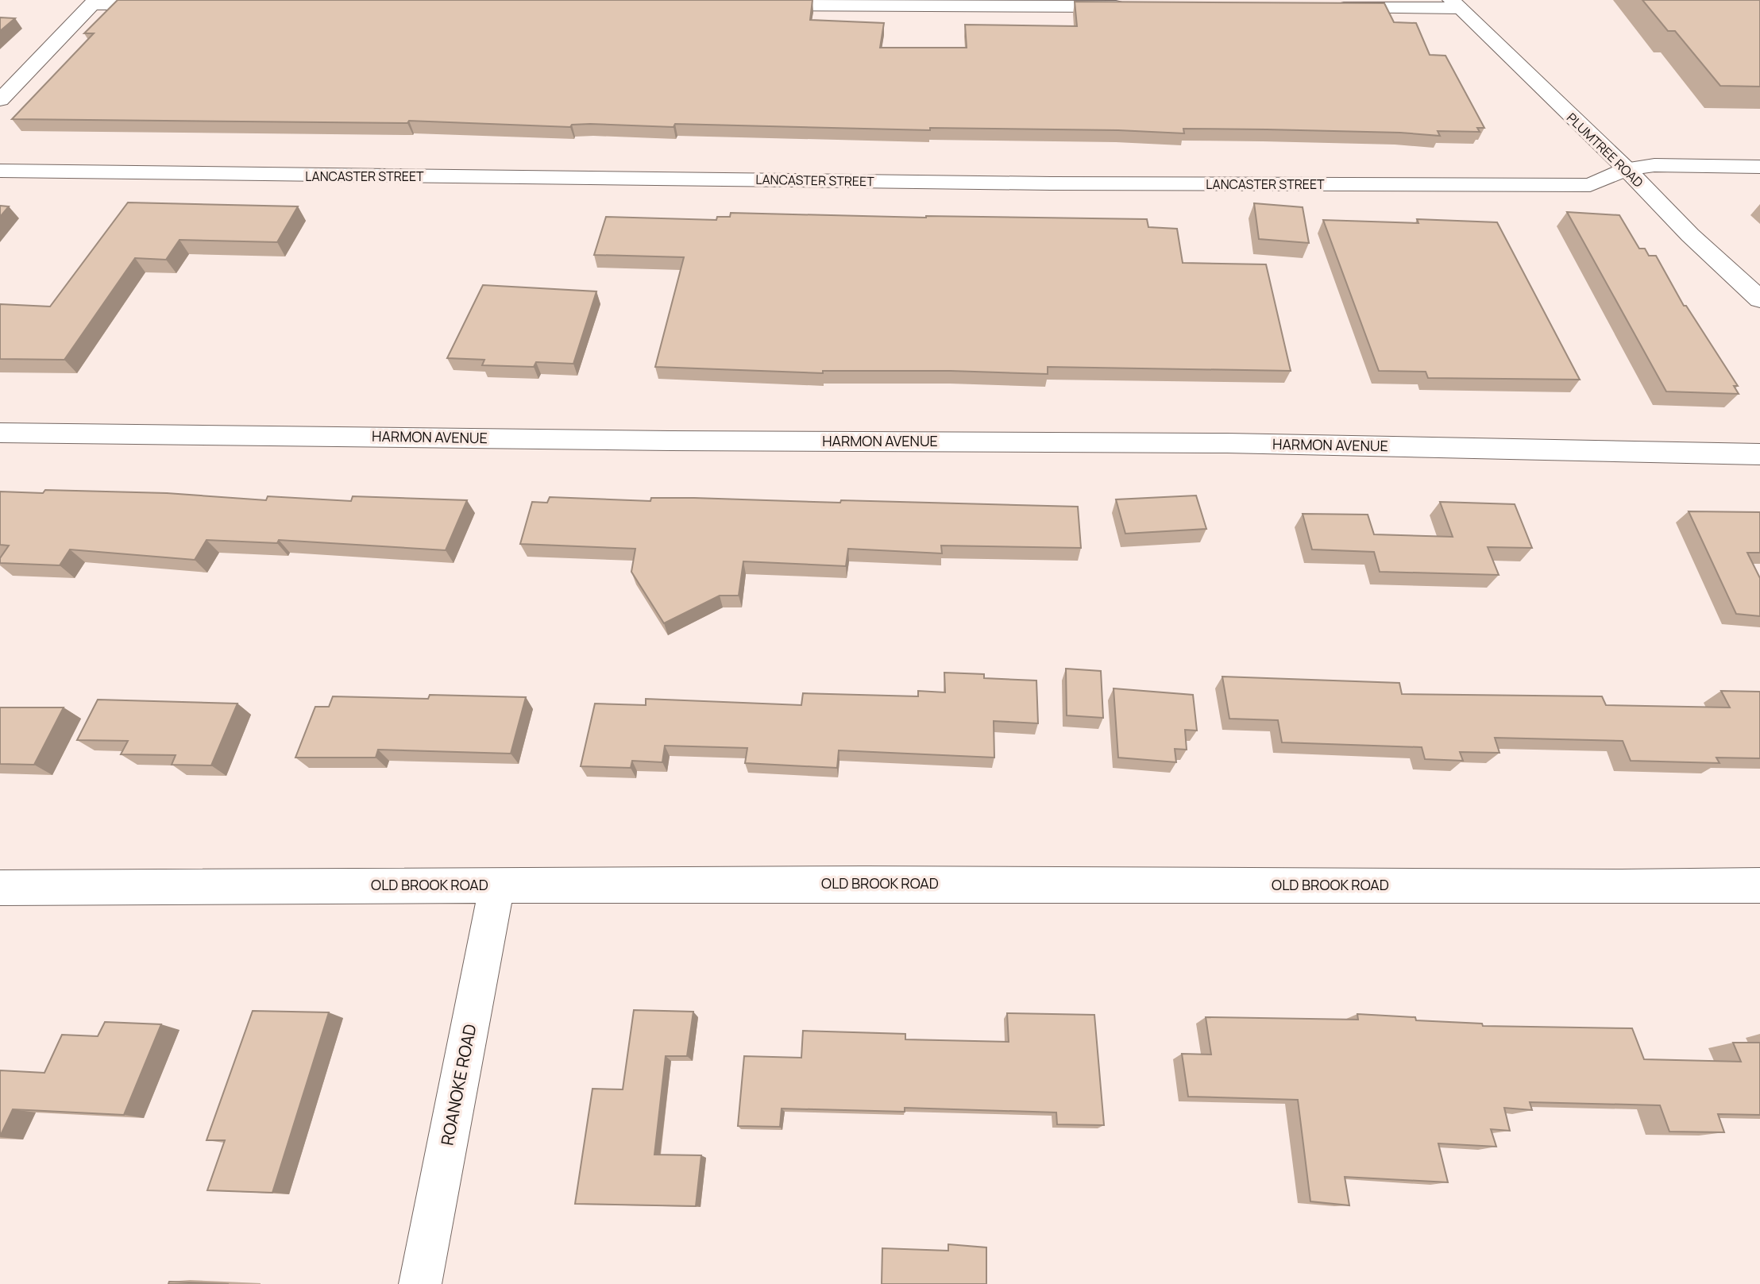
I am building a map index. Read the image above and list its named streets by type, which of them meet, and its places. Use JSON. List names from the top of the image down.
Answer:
{
  "streets": {
    "street": [
      "PLUMTREE ROAD",
      "LANCASTER STREET",
      "HARMON AVENUE",
      "OLD BROOK ROAD",
      "ROANOKE ROAD"
    ]
  },
  "crossings": [
    ["PLUMTREE ROAD", "LANCASTER STREET"],
    ["OLD BROOK ROAD", "ROANOKE ROAD"]
  ]
}
